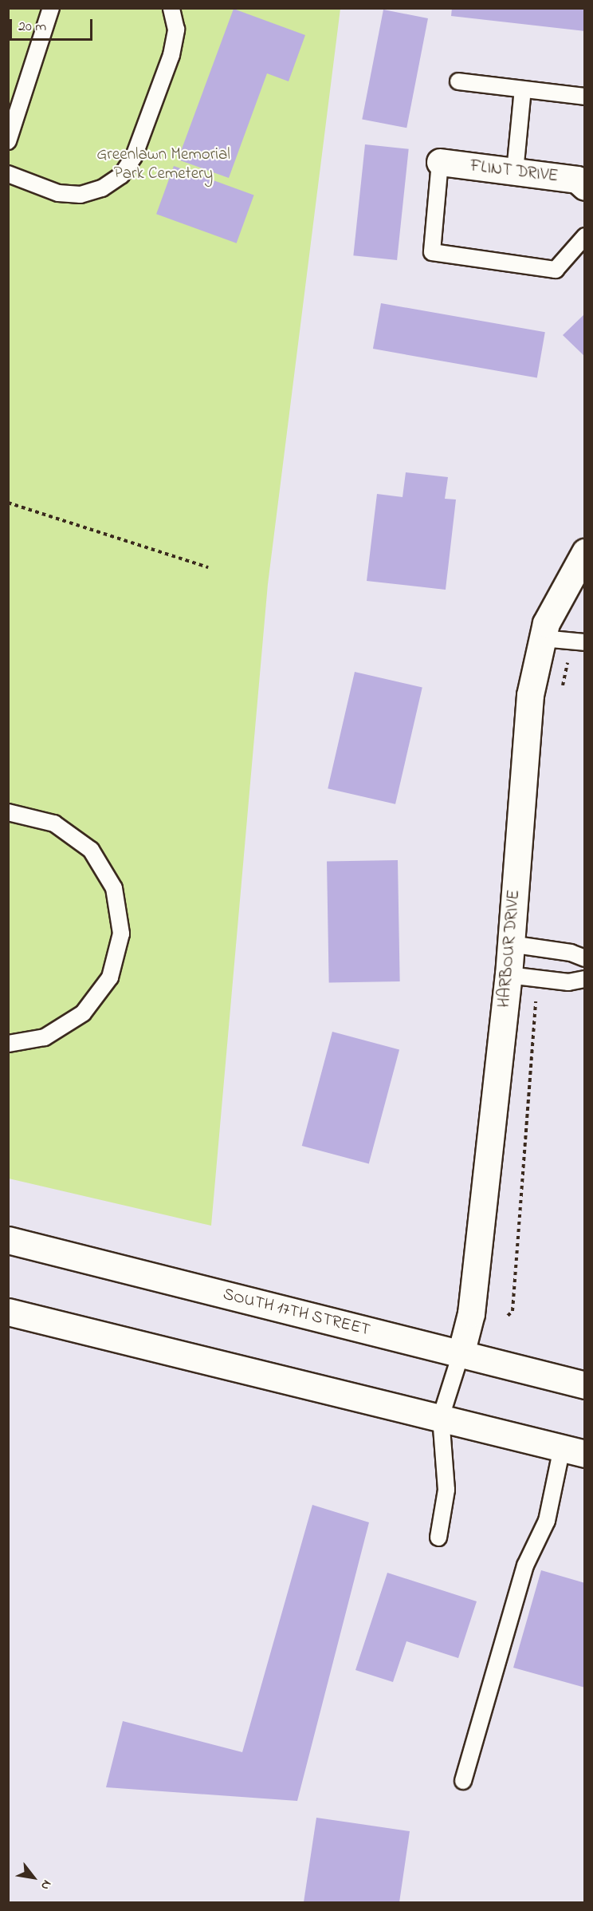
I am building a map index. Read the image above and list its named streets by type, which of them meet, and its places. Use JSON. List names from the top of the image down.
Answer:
{
  "streets": {
    "main road": ["FLINT DRIVE", "HARBOUR DRIVE", "SOUTH 17TH STREET"]
  },
  "crossings": [
    ["HARBOUR DRIVE", "SOUTH 17TH STREET"]
  ],
  "parks": ["Greenlawn Memorial Park Cemetery"],
  "scale_bar": "20 m",
  "north": "bottom right"
}
